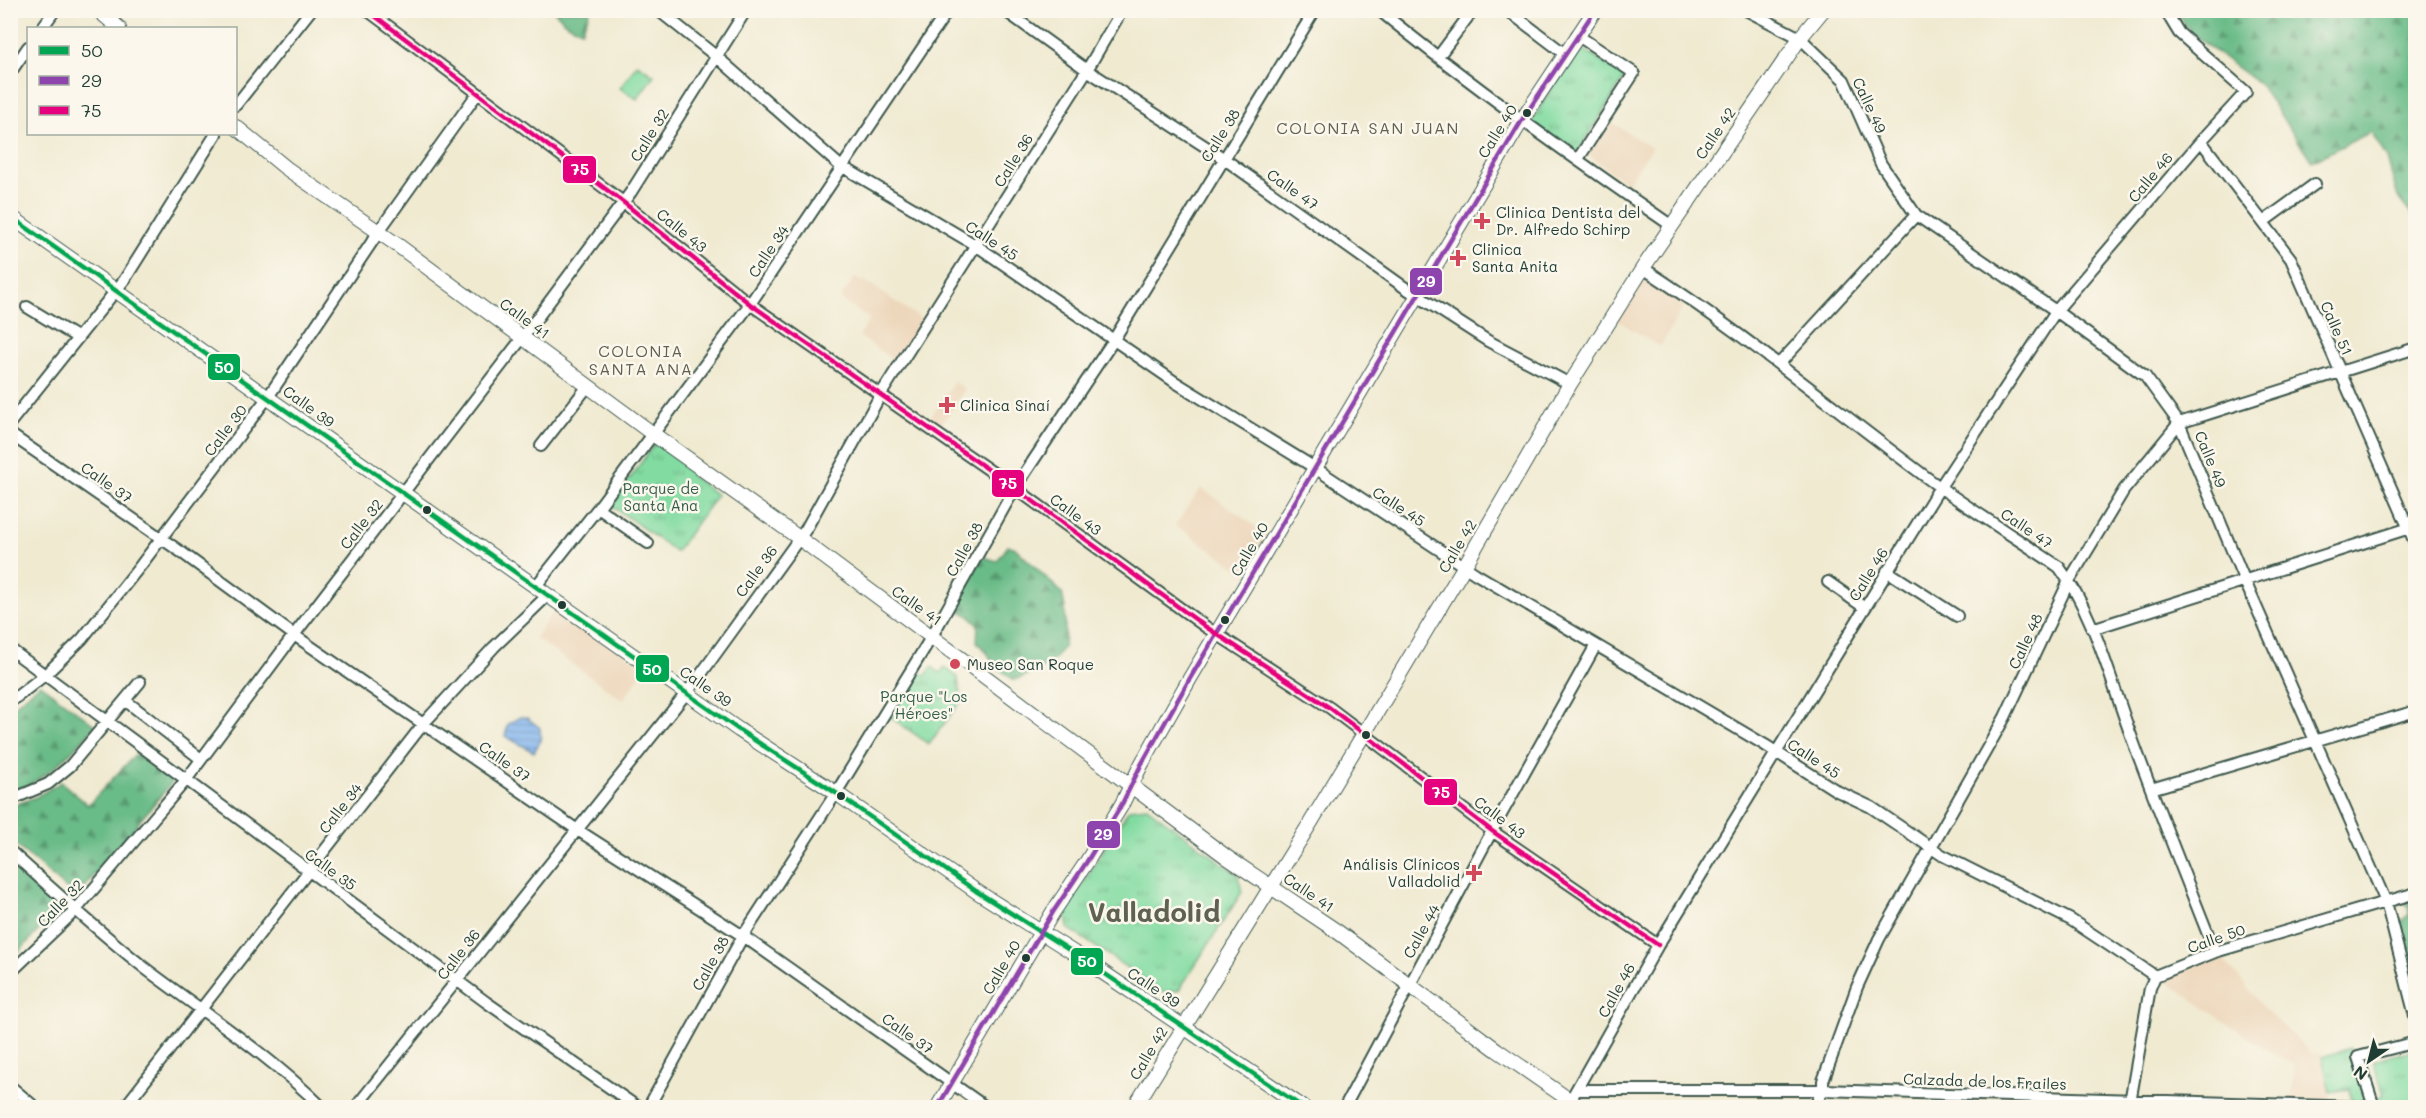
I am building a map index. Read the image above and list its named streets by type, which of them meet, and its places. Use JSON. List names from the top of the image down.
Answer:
{
  "streets": {
    "main road": [
      "Calle 40",
      "Calle 42",
      "Calle 41",
      "Calle 39"
    ],
    "street": [
      "Calle 49",
      "Calle 32",
      "Calle 38",
      "Calle 36",
      "Calle 46",
      "Calle 47",
      "Calle 43",
      "Calle 45",
      "Calle 34",
      "Calle 51",
      "Calle 30",
      "Calle 37",
      "Calle 48",
      "Calle 35",
      "Calle 44",
      "Calle 50",
      "Calzada de los Frailes"
    ]
  },
  "crossings": [
    ["Calle 49", "Calle 42"],
    ["Calle 49", "Calle 46"],
    ["Calle 49", "Calle 48"],
    ["Calle 49", "Calle 50"],
    ["Calle 40", "Calle 47"],
    ["Calle 40", "Calle 43"],
    ["Calle 40", "Calle 45"],
    ["Calle 40", "Calle 41"],
    ["Calle 40", "Calle 39"],
    ["Calle 40", "Calle 37"],
    ["Calle 42", "Calle 47"],
    ["Calle 42", "Calle 43"],
    ["Calle 42", "Calle 45"],
    ["Calle 42", "Calle 41"],
    ["Calle 42", "Calle 39"],
    ["Calle 32", "Calle 43"],
    ["Calle 32", "Calle 45"],
    ["Calle 32", "Calle 41"],
    ["Calle 32", "Calle 39"],
    ["Calle 32", "Calle 37"],
    ["Calle 32", "Calle 35"],
    ["Calle 38", "Calle 47"],
    ["Calle 38", "Calle 43"],
    ["Calle 38", "Calle 45"],
    ["Calle 38", "Calle 41"],
    ["Calle 38", "Calle 39"],
    ["Calle 38", "Calle 37"],
    ["Calle 36", "Calle 47"],
    ["Calle 36", "Calle 43"],
    ["Calle 36", "Calle 45"],
    ["Calle 36", "Calle 41"],
    ["Calle 36", "Calle 39"],
    ["Calle 36", "Calle 37"],
    ["Calle 36", "Calle 35"],
    ["Calle 46", "Calle 47"],
    ["Calle 46", "Calle 43"],
    ["Calle 46", "Calle 45"],
    ["Calle 46", "Calle 41"],
    ["Calle 46", "Calle 51"],
    ["Calle 46", "Calzada de los Frailes"],
    ["Calle 47", "Calle 48"],
    ["Calle 47", "Calle 50"],
    ["Calle 43", "Calle 34"],
    ["Calle 43", "Calle 30"],
    ["Calle 43", "Calle 44"],
    ["Calle 45", "Calle 34"],
    ["Calle 45", "Calle 48"],
    ["Calle 45", "Calle 44"],
    ["Calle 45", "Calle 50"],
    ["Calle 34", "Calle 41"],
    ["Calle 34", "Calle 39"],
    ["Calle 34", "Calle 37"],
    ["Calle 34", "Calle 35"],
    ["Calle 41", "Calle 30"],
    ["Calle 41", "Calle 44"],
    ["Calle 41", "Calzada de los Frailes"],
    ["Calle 39", "Calle 30"],
    ["Calle 30", "Calle 37"],
    ["Calle 30", "Calle 35"],
    ["Calle 48", "Calzada de los Frailes"]
  ],
  "districts": ["COLONIA SAN JUAN", "COLONIA SANTA ANA", "Valladolid"],
  "parks": ["Parque de Santa Ana", "Parque \"Los Héroes\""],
  "places": {
    "health": [
      "Clinica Dentista del Dr. Alfredo Schirp",
      "Clinica Santa Anita",
      "Clinica Sinaí",
      "Análisis Clínicos Valladolid"
    ],
    "other": ["Museo San Roque"]
  },
  "lines": ["transit line 29", "transit line 75", "transit line 50"],
  "legend": ["50", "29", "75"],
  "north": "bottom left"
}
